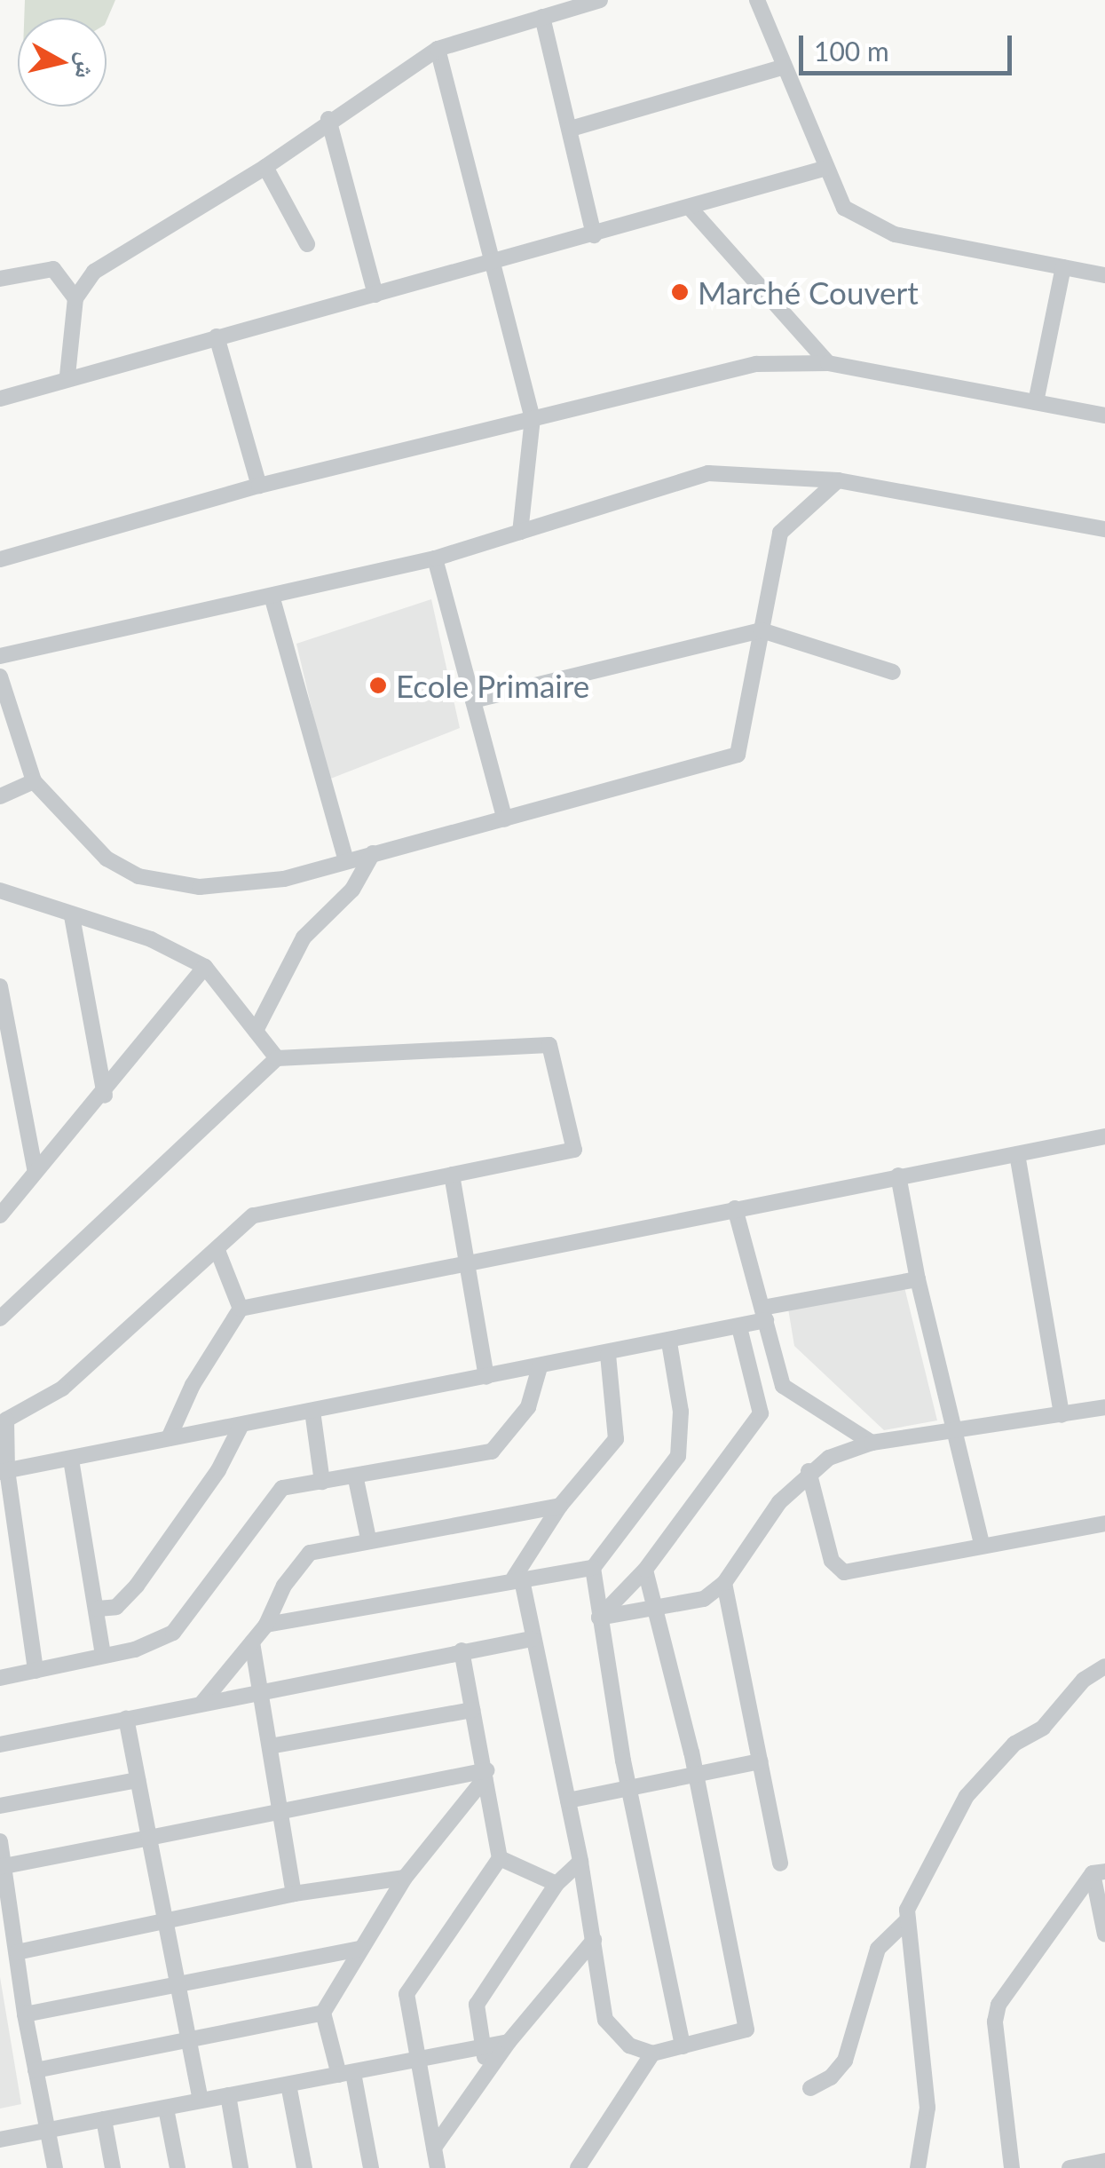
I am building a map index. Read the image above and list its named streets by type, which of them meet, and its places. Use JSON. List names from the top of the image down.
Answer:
{
  "places": ["Marché Couvert", "Ecole Primaire"],
  "scale_bar": "100 m",
  "north": "right"
}
